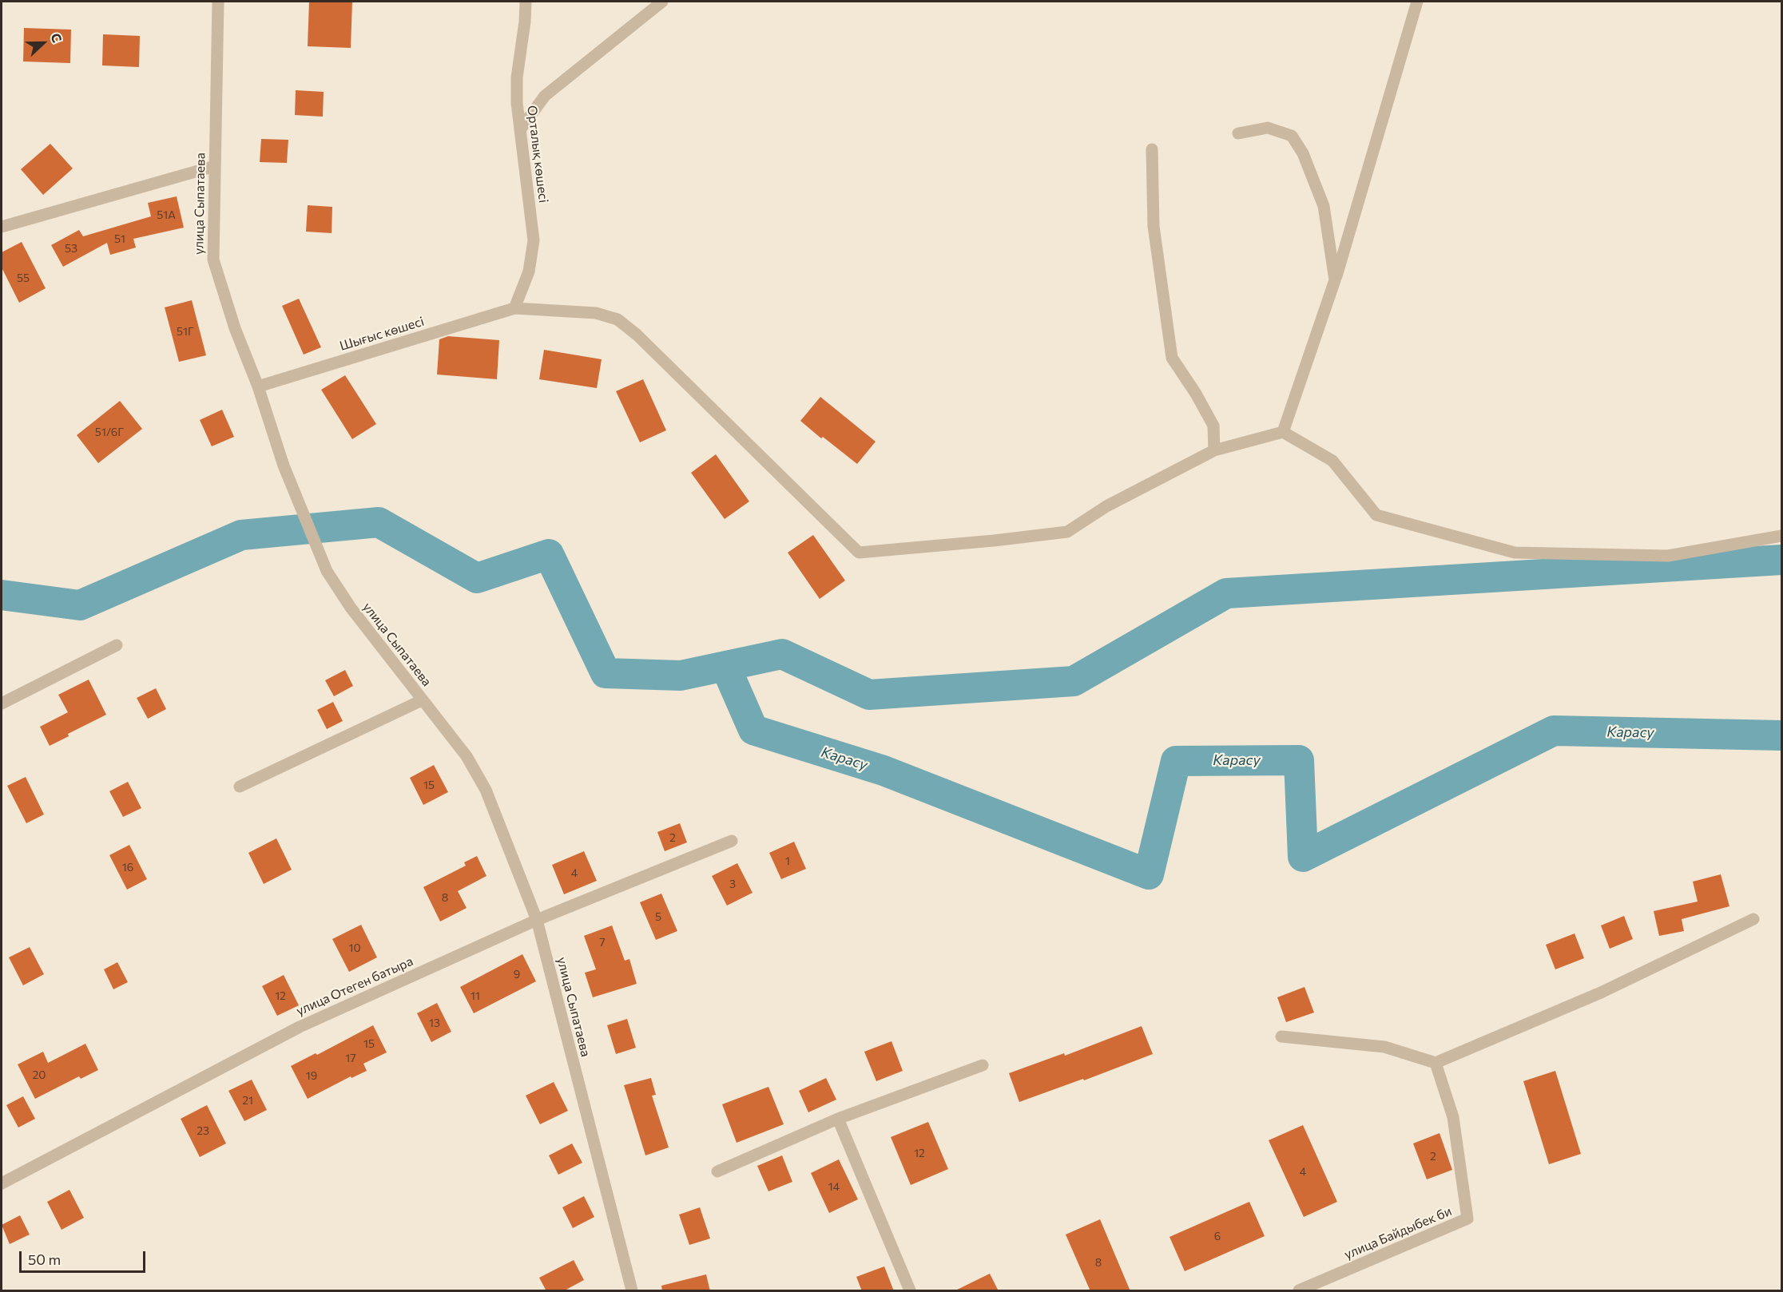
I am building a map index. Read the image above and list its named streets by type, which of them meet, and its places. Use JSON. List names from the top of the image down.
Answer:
{
  "streets": {
    "street": [
      "Орталық көшесі",
      "улица Сыпатаева",
      "Шығыс көшесі",
      "улица Отеген батыра",
      "улица Байдыбек би"
    ]
  },
  "crossings": [
    ["Орталық көшесі", "Шығыс көшесі"],
    ["улица Сыпатаева", "Шығыс көшесі"],
    ["улица Сыпатаева", "улица Отеген батыра"]
  ],
  "water": ["Карасу"],
  "house_numbers": [
    "51А",
    "51",
    "53",
    "55",
    "51Г",
    "51/6Г",
    "15",
    "2",
    "1",
    "16",
    "4",
    "3",
    "8",
    "5",
    "7",
    "10",
    "9",
    "12",
    "11",
    "13",
    "15",
    "17",
    "20",
    "19",
    "21",
    "23",
    "12",
    "2",
    "4",
    "14",
    "6",
    "8"
  ],
  "scale_bar": "50 m",
  "north": "right"
}
